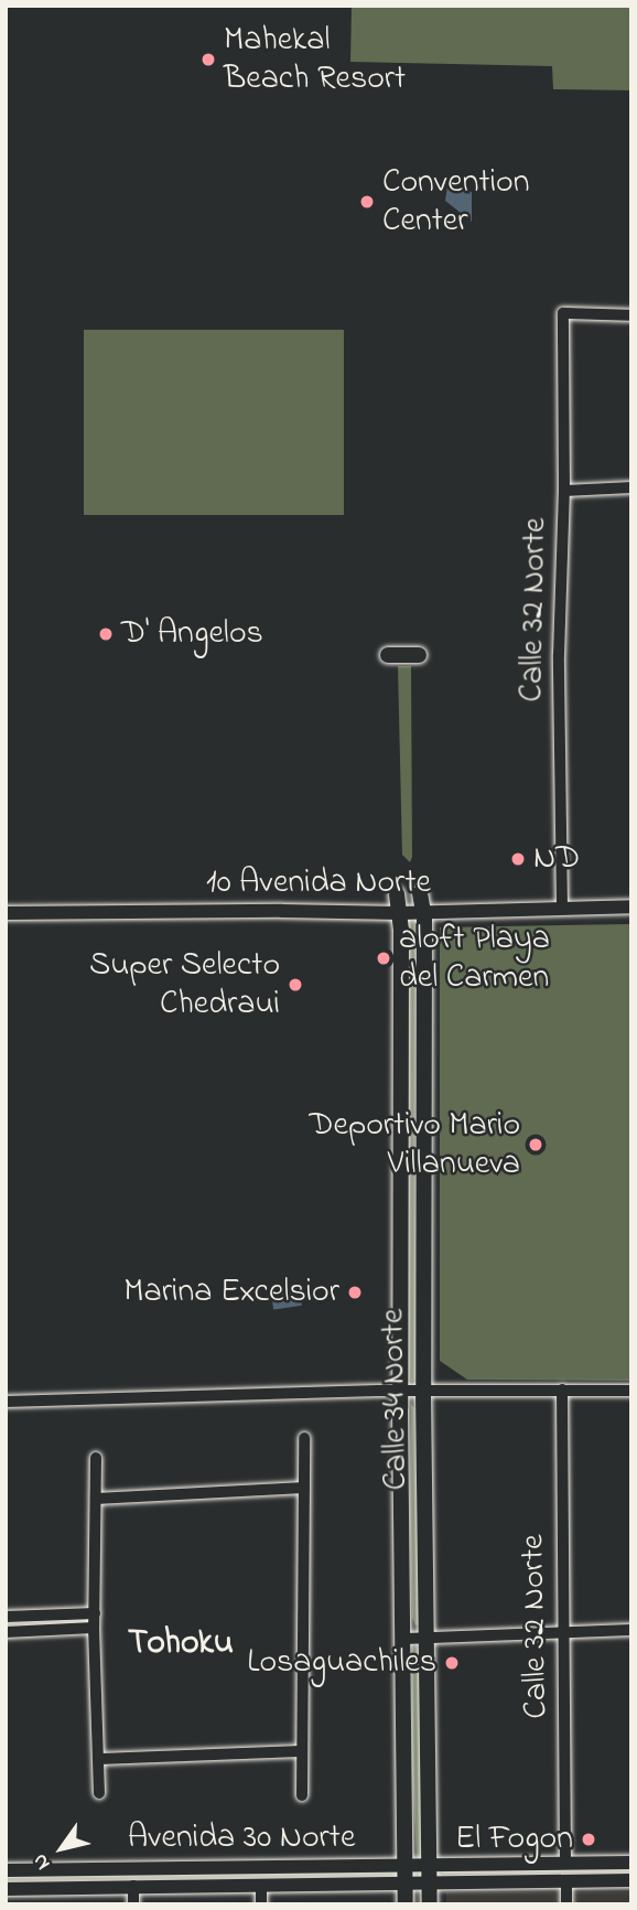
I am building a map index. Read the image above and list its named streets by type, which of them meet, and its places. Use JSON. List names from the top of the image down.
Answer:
{
  "streets": {
    "main road": ["Calle 34 Norte"],
    "street": ["Calle 32 Norte", "10 Avenida Norte", "Avenida 30 Norte"]
  },
  "crossings": [
    ["Calle 32 Norte", "10 Avenida Norte"],
    ["Calle 32 Norte", "Avenida 30 Norte"],
    ["10 Avenida Norte", "Calle 34 Norte"],
    ["Calle 34 Norte", "Avenida 30 Norte"]
  ],
  "districts": ["Tohoku"],
  "places": [
    "Mahekal Beach Resort",
    "Convention Center",
    "D' Angelos",
    "ND",
    "aloft Playa del Carmen",
    "Super Selecto Chedraui",
    "Deportivo Mario Villanueva",
    "Marina Excelsior",
    "Losaguachiles",
    "El Fogon"
  ],
  "north": "bottom left"
}
